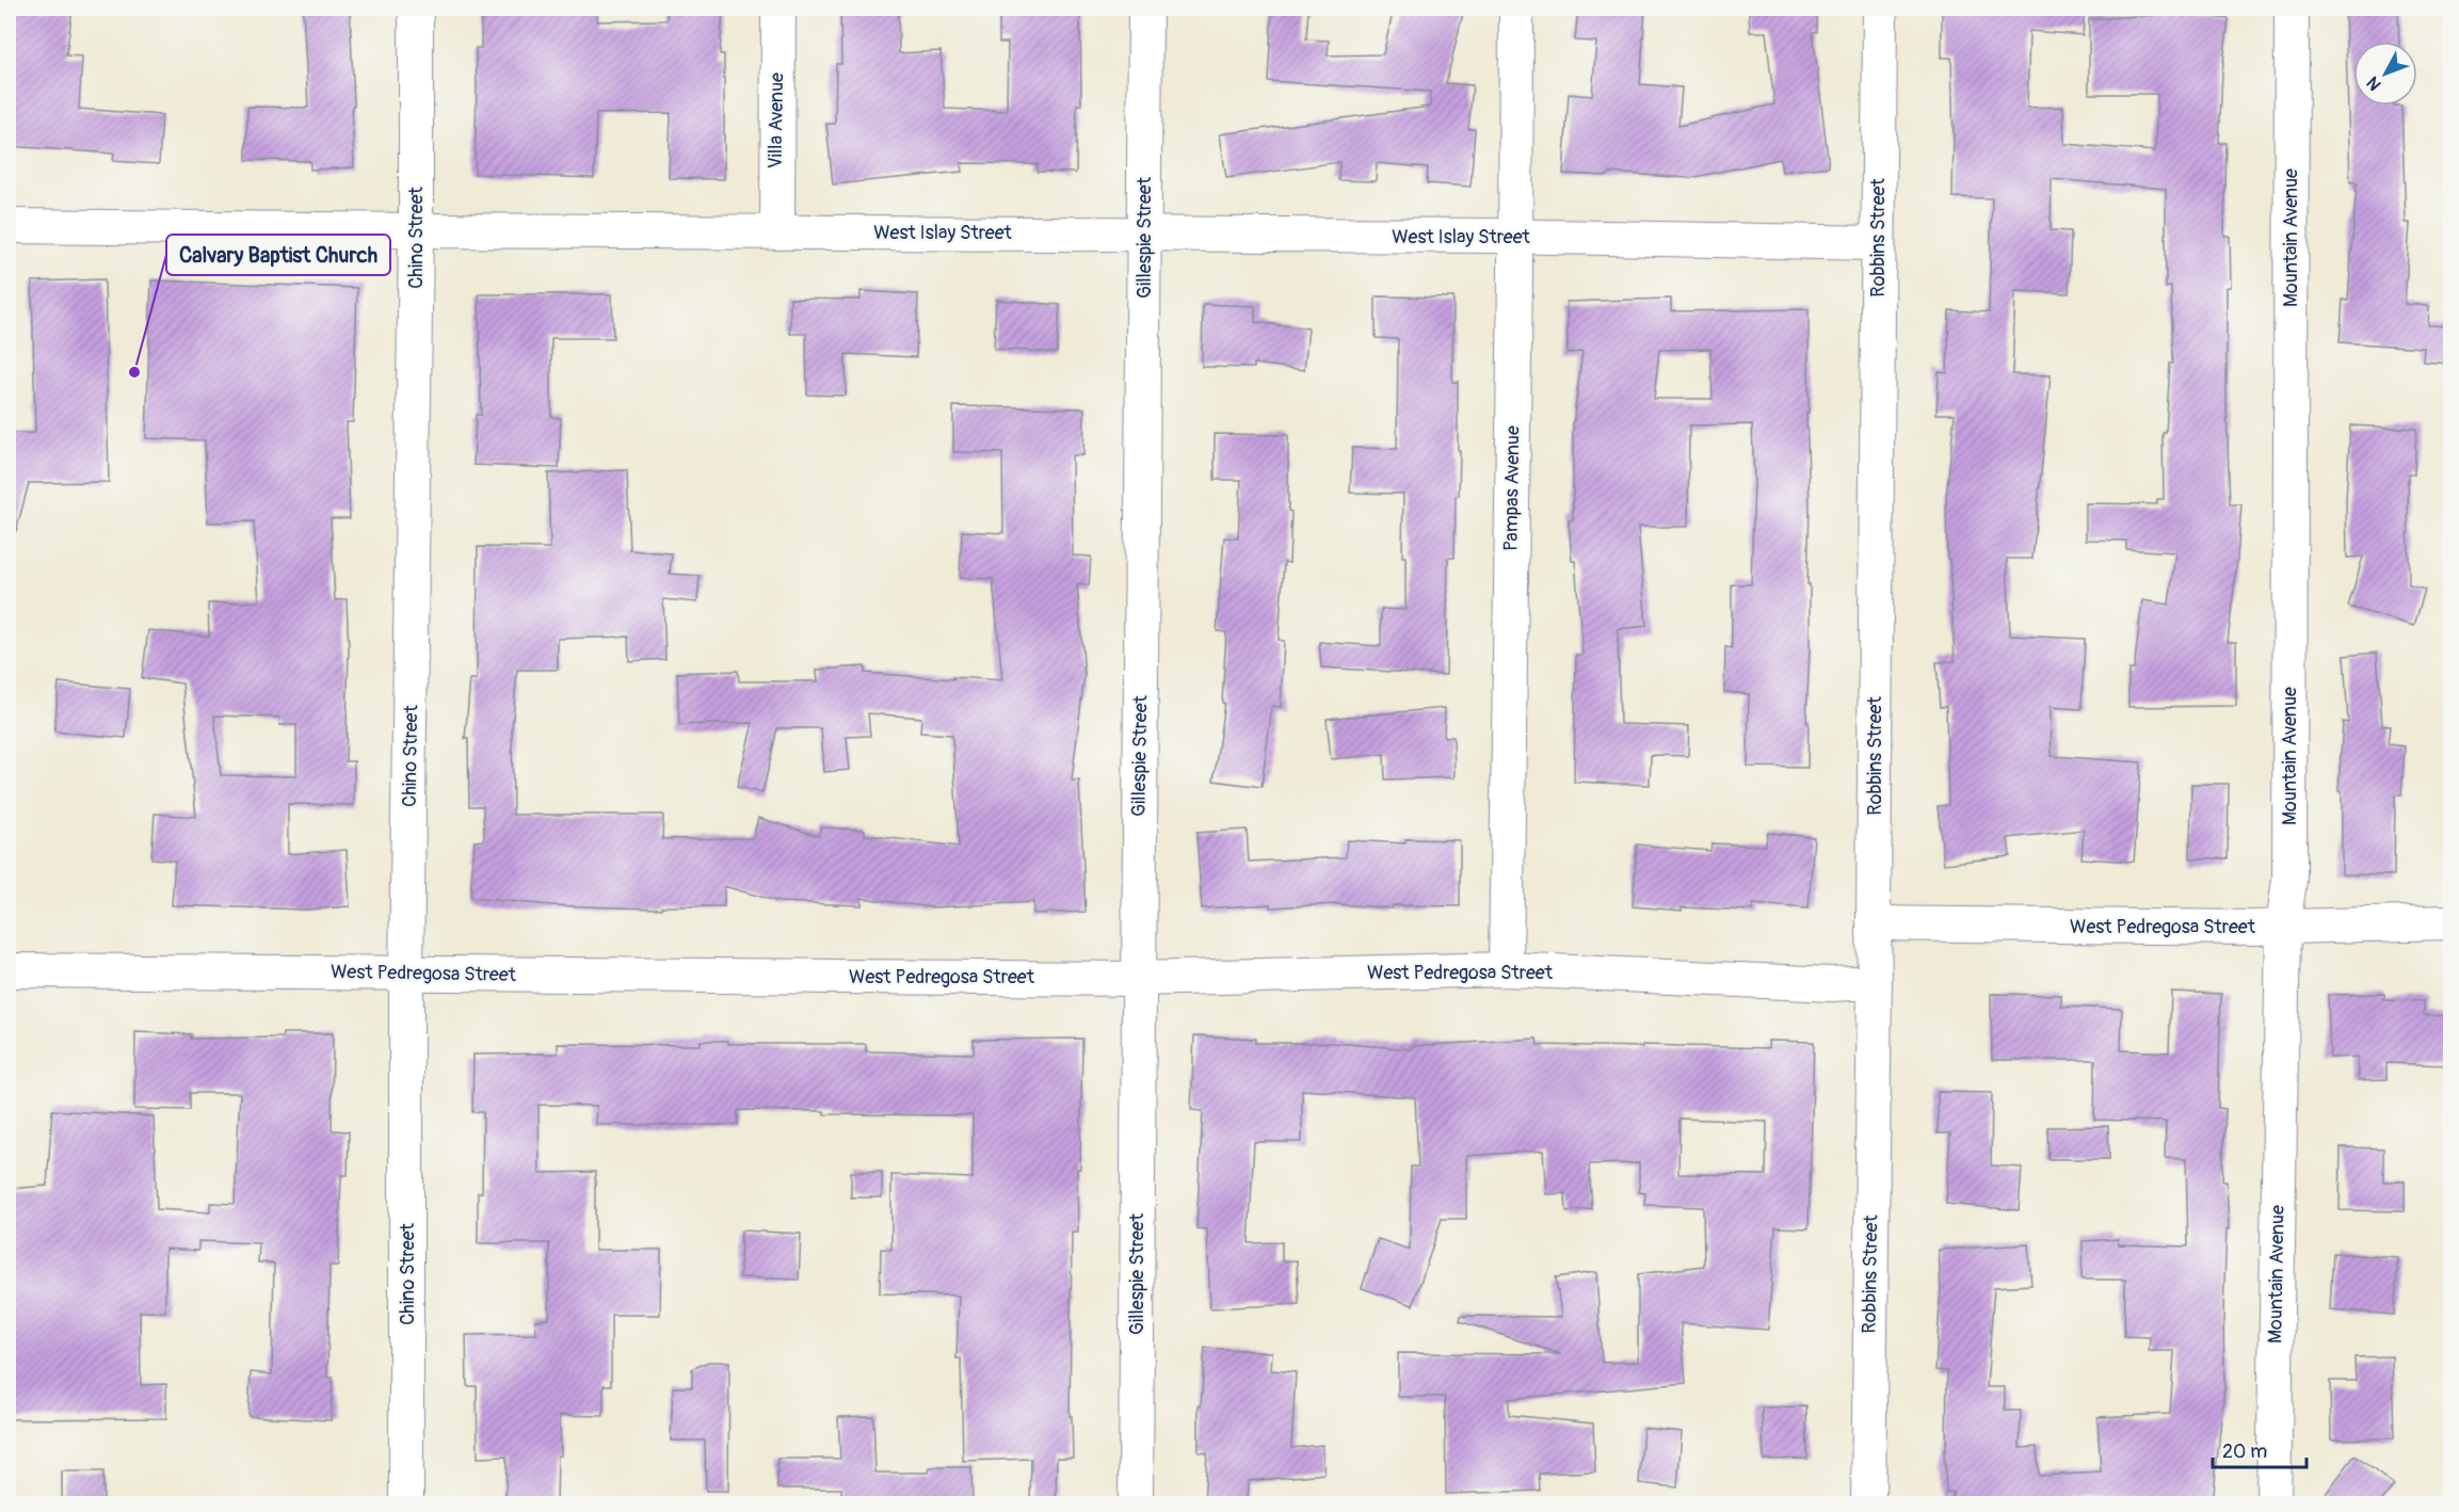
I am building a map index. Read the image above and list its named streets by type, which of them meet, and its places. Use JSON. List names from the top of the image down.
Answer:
{
  "streets": {
    "street": [
      "Villa Avenue",
      "West Islay Street",
      "Chino Street",
      "Gillespie Street",
      "Robbins Street",
      "Mountain Avenue",
      "Pampas Avenue",
      "West Pedregosa Street"
    ]
  },
  "crossings": [
    ["Villa Avenue", "West Islay Street"],
    ["West Islay Street", "Chino Street"],
    ["West Islay Street", "Gillespie Street"],
    ["West Islay Street", "Robbins Street"],
    ["West Islay Street", "Pampas Avenue"],
    ["Chino Street", "West Pedregosa Street"],
    ["Gillespie Street", "West Pedregosa Street"],
    ["Robbins Street", "West Pedregosa Street"],
    ["Mountain Avenue", "West Pedregosa Street"],
    ["Pampas Avenue", "West Pedregosa Street"]
  ],
  "places": ["Calvary Baptist Church"],
  "scale_bar": "20 m",
  "north": "bottom left"
}
